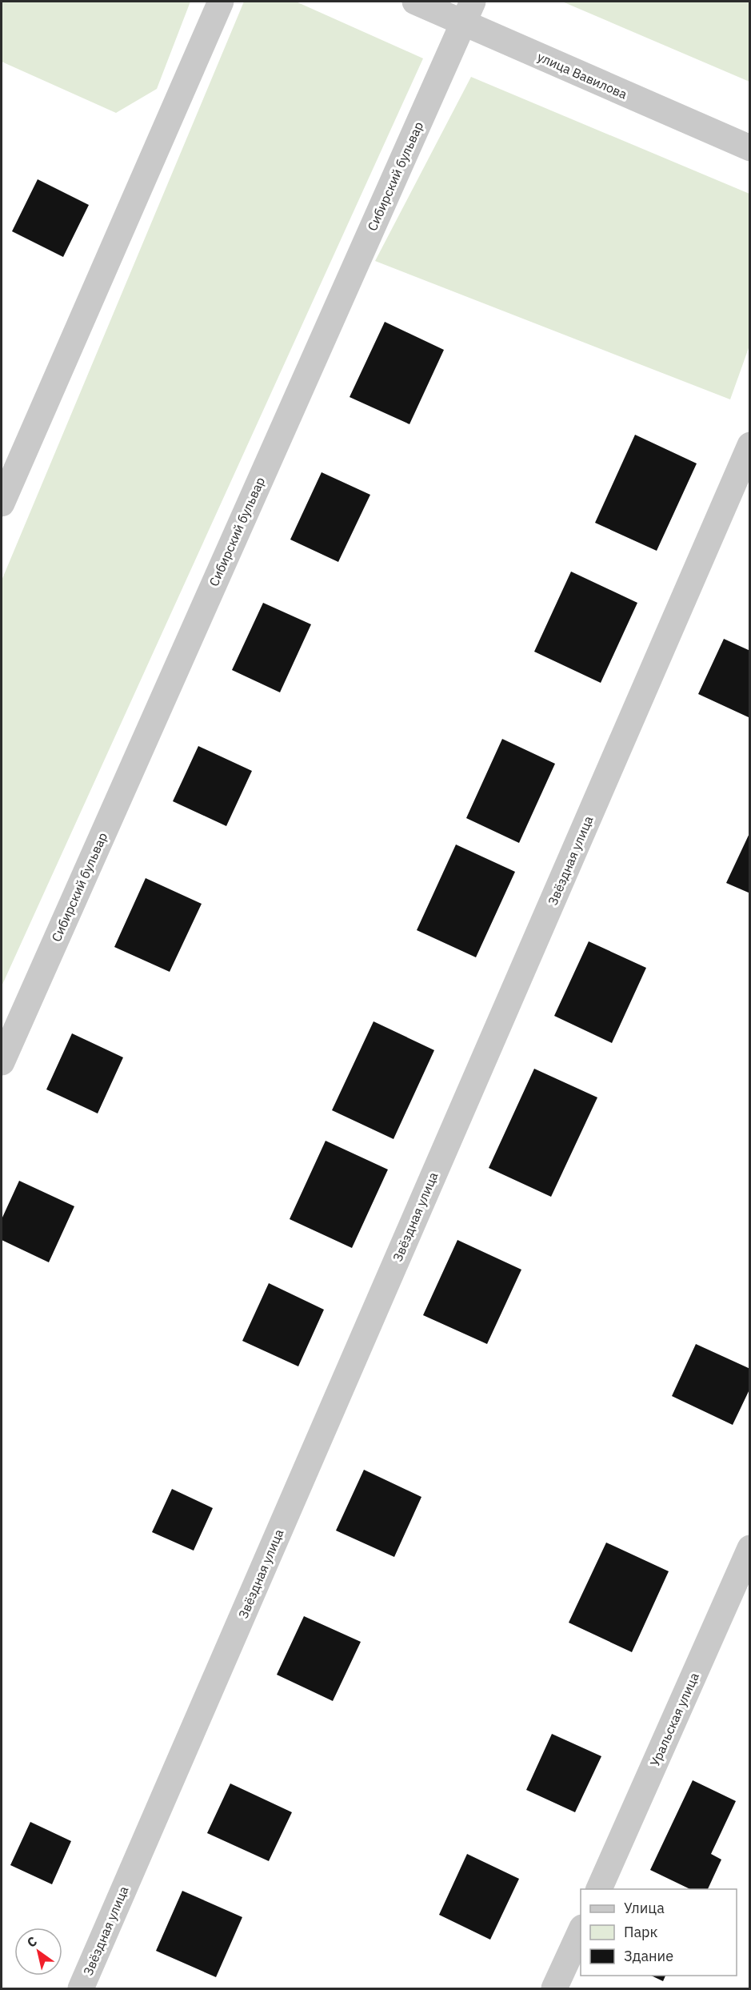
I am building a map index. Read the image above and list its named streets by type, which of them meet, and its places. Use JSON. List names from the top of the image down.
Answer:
{
  "streets": {
    "street": [
      "улица Вавилова",
      "Сибирский бульвар",
      "Звёздная улица",
      "Уральская улица"
    ]
  },
  "crossings": [
    ["улица Вавилова", "Сибирский бульвар"]
  ],
  "legend": ["Улица", "Парк", "Здание"],
  "north": "top left"
}
